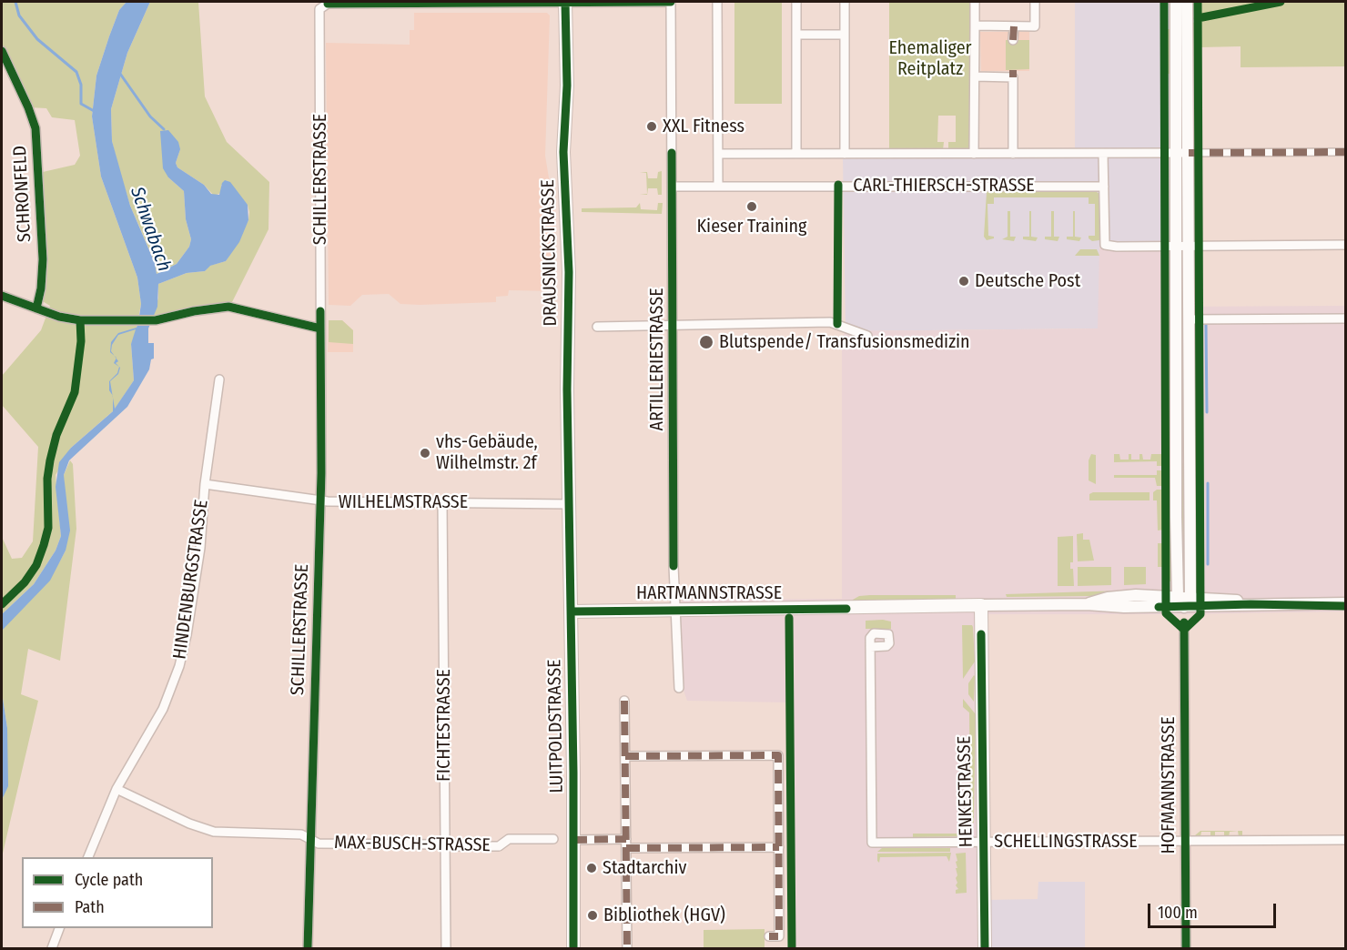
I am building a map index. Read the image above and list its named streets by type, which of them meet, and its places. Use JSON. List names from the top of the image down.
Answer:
{
  "streets": {
    "main road": [
      "DRAUSNICKSTRASSE",
      "HARTMANNSTRASSE",
      "LUITPOLDSTRASSE",
      "HENKESTRASSE"
    ],
    "street": [
      "SCHILLERSTRASSE",
      "CARL-THIERSCH-STRASSE",
      "SCHRONFELD",
      "ARTILLERIESTRASSE",
      "WILHELMSTRASSE",
      "HINDENBURGSTRASSE",
      "FICHTESTRASSE",
      "HOFMANNSTRASSE",
      "SCHELLINGSTRASSE",
      "MAX-BUSCH-STRASSE"
    ]
  },
  "crossings": [
    ["SCHILLERSTRASSE", "WILHELMSTRASSE"],
    ["SCHILLERSTRASSE", "MAX-BUSCH-STRASSE"],
    ["CARL-THIERSCH-STRASSE", "ARTILLERIESTRASSE"],
    ["DRAUSNICKSTRASSE", "WILHELMSTRASSE"],
    ["DRAUSNICKSTRASSE", "LUITPOLDSTRASSE"],
    ["ARTILLERIESTRASSE", "HARTMANNSTRASSE"],
    ["WILHELMSTRASSE", "HINDENBURGSTRASSE"],
    ["WILHELMSTRASSE", "FICHTESTRASSE"],
    ["WILHELMSTRASSE", "LUITPOLDSTRASSE"],
    ["HINDENBURGSTRASSE", "MAX-BUSCH-STRASSE"],
    ["HARTMANNSTRASSE", "LUITPOLDSTRASSE"],
    ["HARTMANNSTRASSE", "HENKESTRASSE"],
    ["FICHTESTRASSE", "MAX-BUSCH-STRASSE"],
    ["HOFMANNSTRASSE", "SCHELLINGSTRASSE"],
    ["HENKESTRASSE", "SCHELLINGSTRASSE"]
  ],
  "water": ["Schwabach"],
  "parks": ["Ehemaliger Reitplatz"],
  "places": [
    "XXL Fitness",
    "Kieser Training",
    "Deutsche Post",
    "Blutspende/ Transfusionsmedizin",
    "vhs-Gebäude, Wilhelmstr. 2f",
    "Stadtarchiv",
    "Bibliothek (HGV)"
  ],
  "legend": ["Cycle path", "Path"],
  "scale_bar": "100 m"
}
